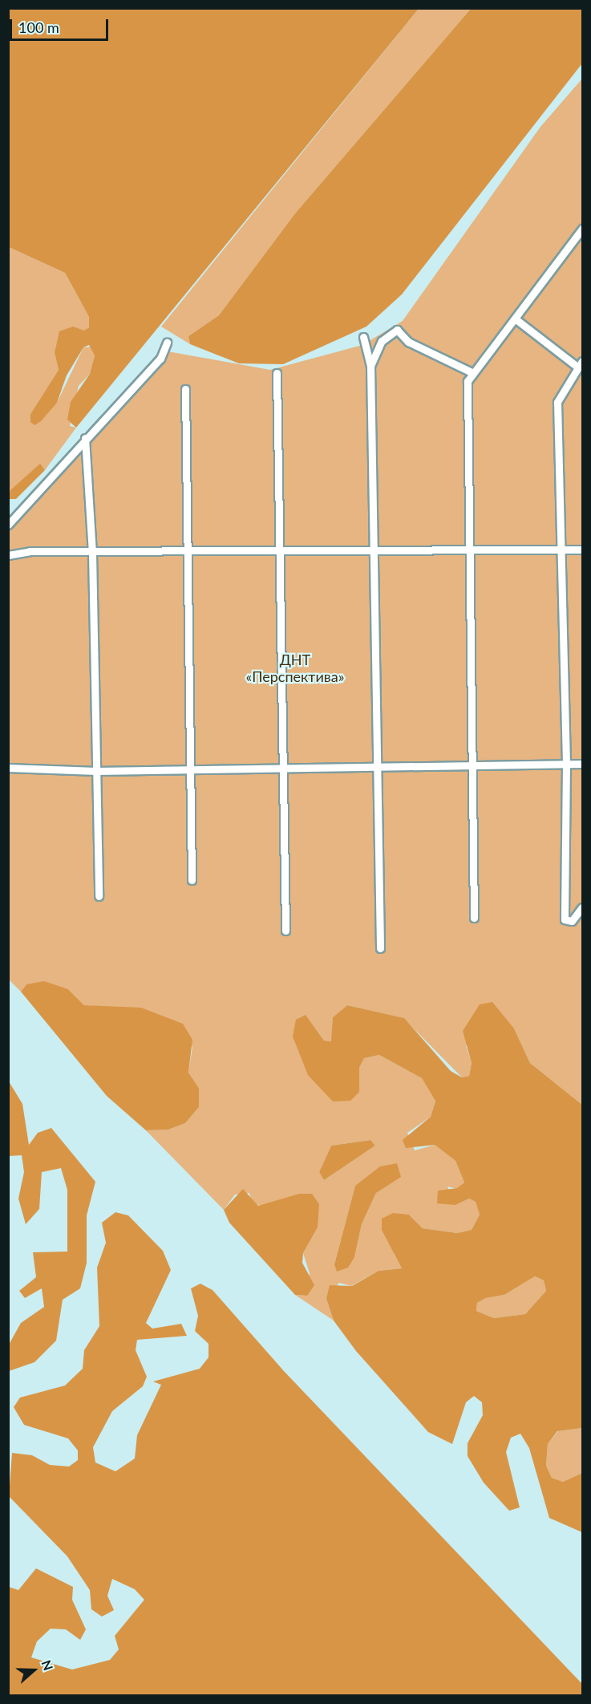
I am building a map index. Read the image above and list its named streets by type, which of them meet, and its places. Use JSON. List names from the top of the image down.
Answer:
{
  "parks": ["ДНТ «Перспектива»"],
  "scale_bar": "100 m",
  "north": "right"
}
